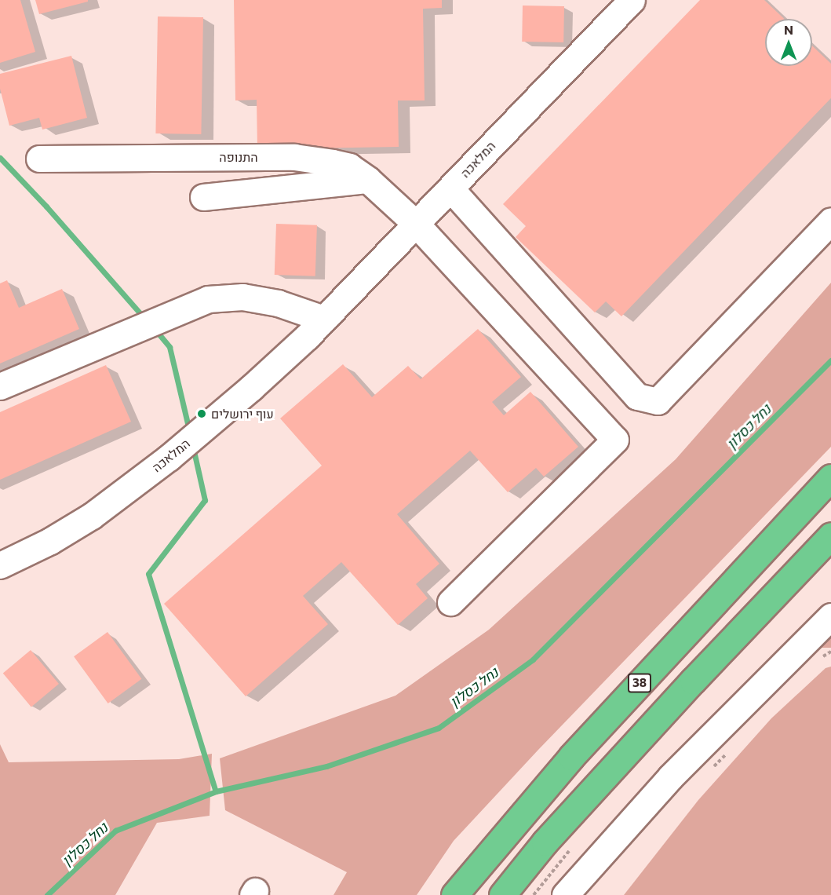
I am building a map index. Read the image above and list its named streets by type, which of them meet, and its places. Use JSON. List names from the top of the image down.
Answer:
{
  "streets": {
    "highway": ["38"],
    "street": ["התנופה", "המלאכה"]
  },
  "crossings": [
    ["התנופה", "המלאכה"]
  ],
  "water": ["נחל כסלון"],
  "places": ["עוף ירושלים"],
  "north": "top"
}
